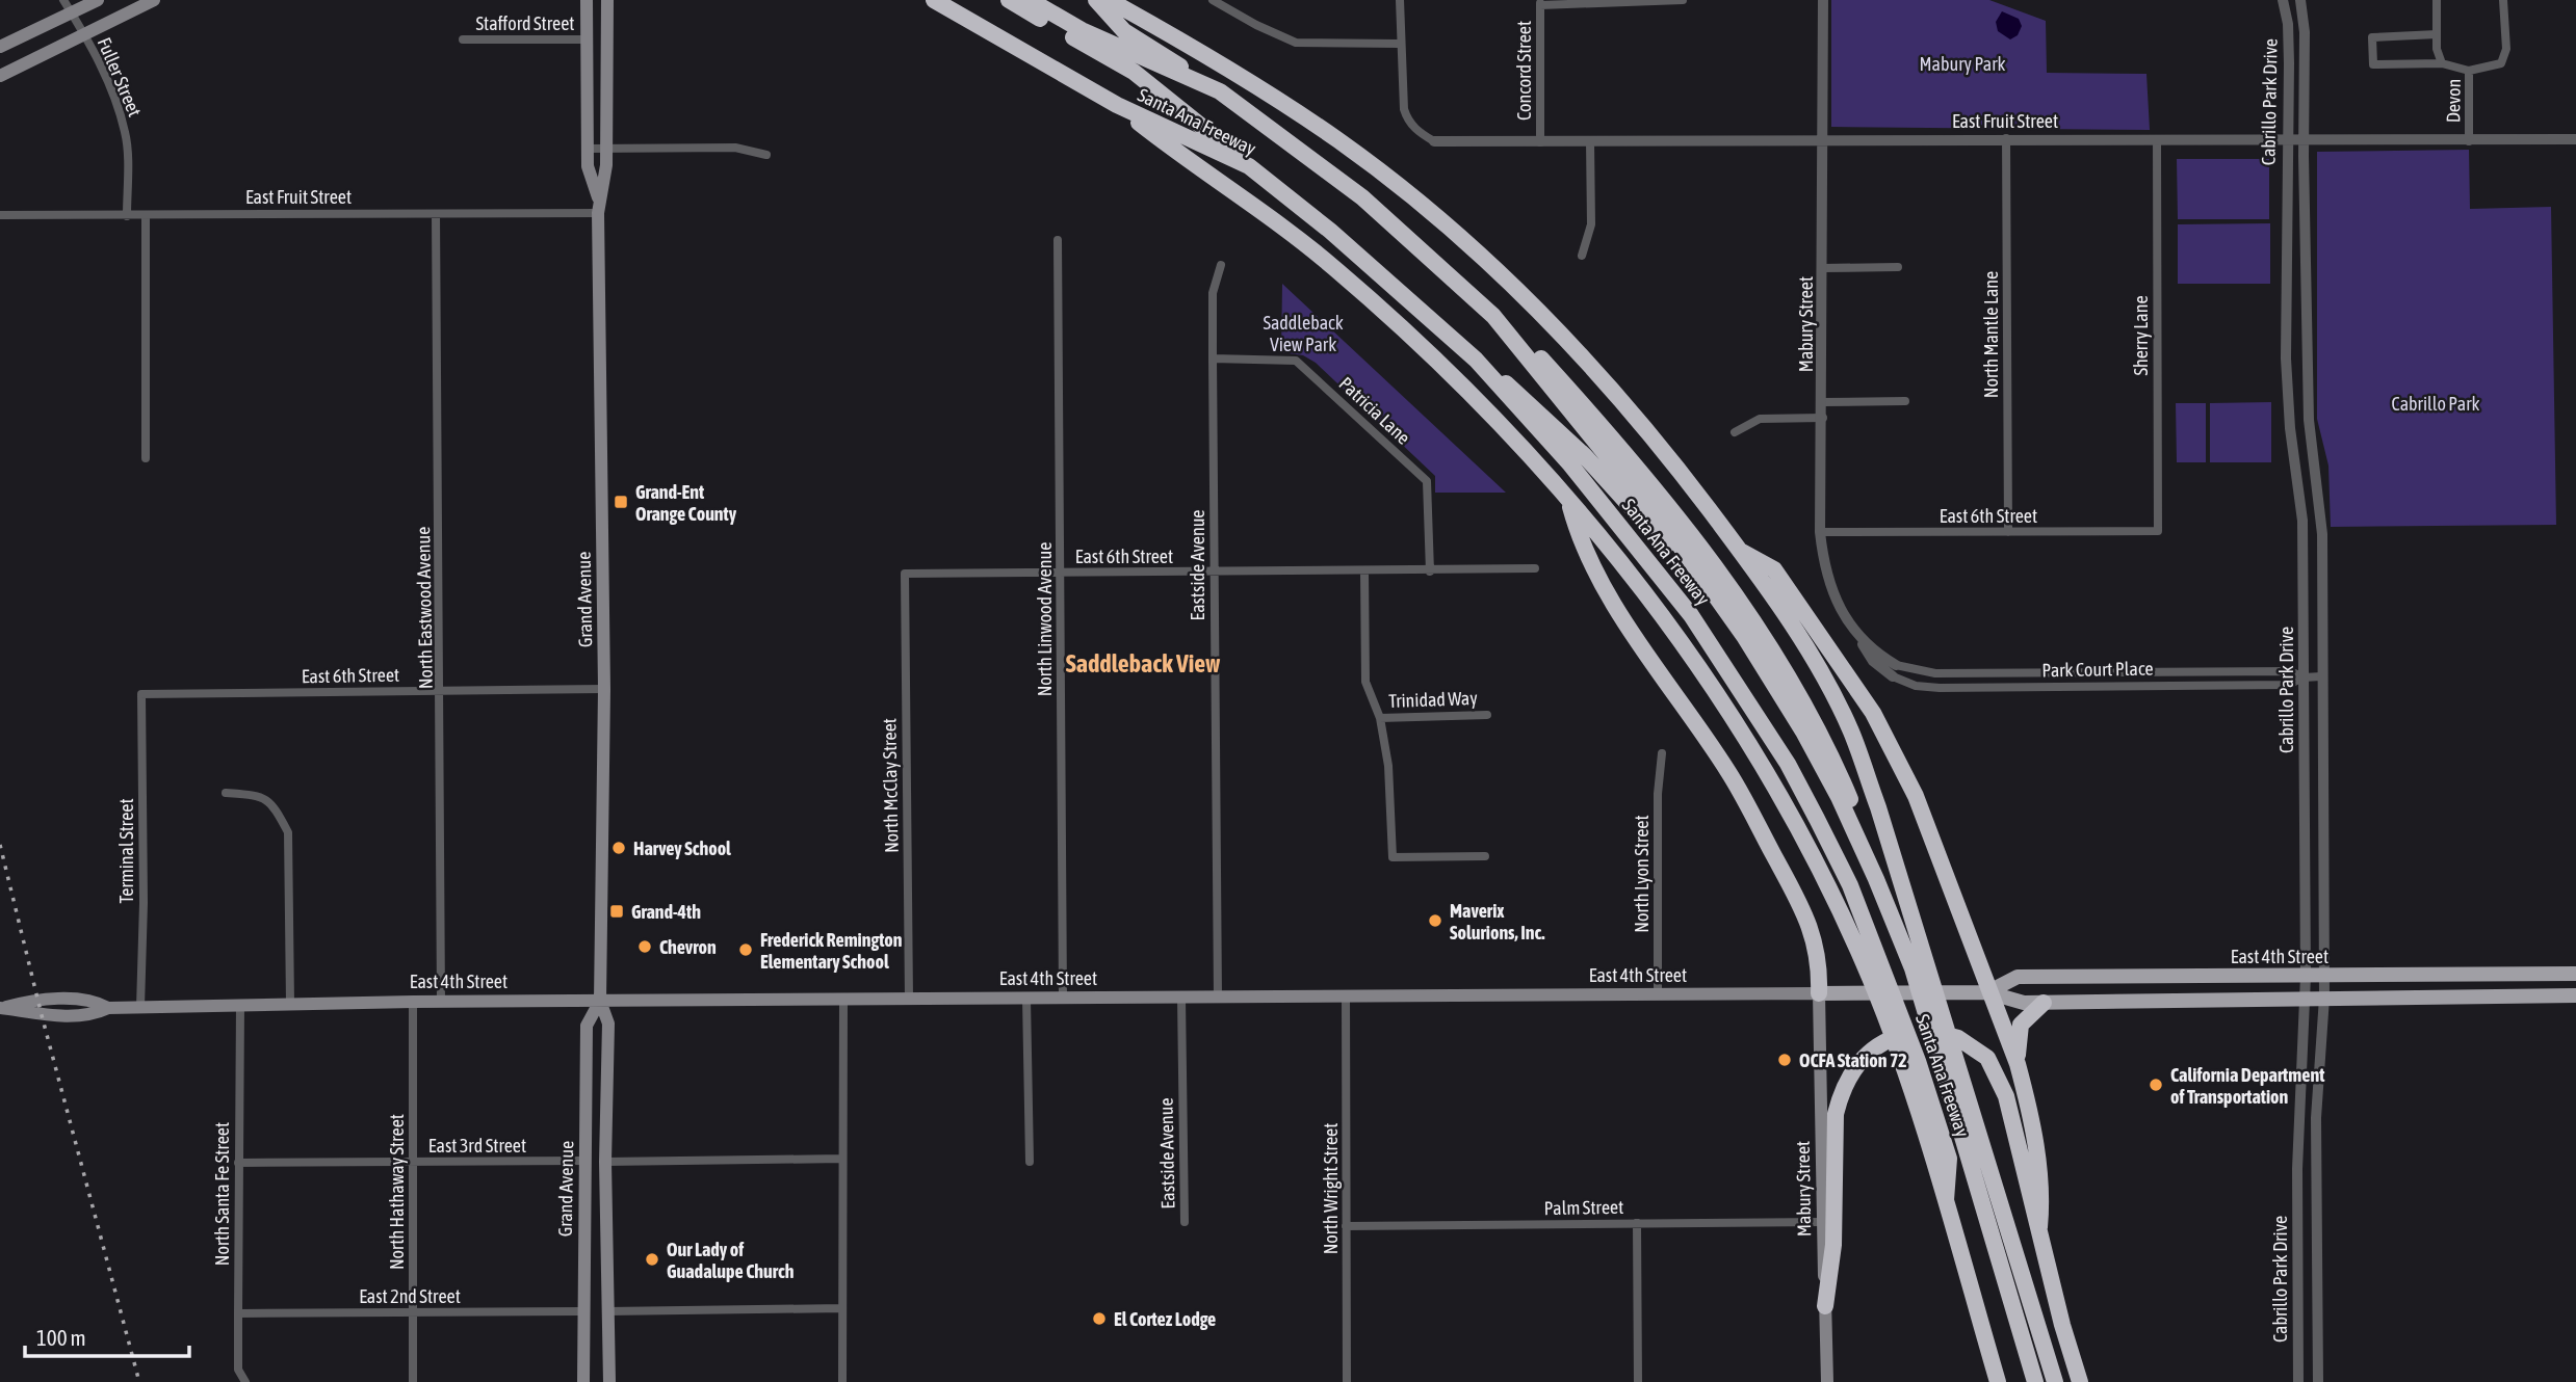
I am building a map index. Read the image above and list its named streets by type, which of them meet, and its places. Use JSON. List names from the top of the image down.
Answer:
{
  "streets": {
    "highway": ["Santa Ana Freeway"],
    "main road": ["Mabury Street", "Grand Avenue", "East 4th Street"],
    "street": [
      "Stafford Street",
      "Concord Street",
      "Fuller Street",
      "Devon",
      "Cabrillo Park Drive",
      "East Fruit Street",
      "North Mantle Lane",
      "Sherry Lane",
      "Patricia Lane",
      "East 6th Street",
      "Eastside Avenue",
      "North Eastwood Avenue",
      "North Linwood Avenue",
      "Park Court Place",
      "Trinidad Way",
      "North McClay Street",
      "Terminal Street",
      "North Lyon Street",
      "East 3rd Street",
      "North Wright Street",
      "North Hathaway Street",
      "North Santa Fe Street",
      "Palm Street",
      "East 2nd Street"
    ]
  },
  "crossings": [
    ["Stafford Street", "Grand Avenue"],
    ["Concord Street", "East Fruit Street"],
    ["Fuller Street", "East Fruit Street"],
    ["Devon", "East Fruit Street"],
    ["Cabrillo Park Drive", "East Fruit Street"],
    ["Cabrillo Park Drive", "Park Court Place"],
    ["Cabrillo Park Drive", "East 4th Street"],
    ["East Fruit Street", "Mabury Street"],
    ["East Fruit Street", "North Mantle Lane"],
    ["East Fruit Street", "Sherry Lane"],
    ["East Fruit Street", "Grand Avenue"],
    ["East Fruit Street", "North Eastwood Avenue"],
    ["Mabury Street", "East 6th Street"],
    ["Mabury Street", "Park Court Place"],
    ["Mabury Street", "East 4th Street"],
    ["Mabury Street", "Palm Street"],
    ["North Mantle Lane", "East 6th Street"],
    ["Sherry Lane", "East 6th Street"],
    ["Patricia Lane", "East 6th Street"],
    ["Patricia Lane", "Eastside Avenue"],
    ["East 6th Street", "Eastside Avenue"],
    ["East 6th Street", "Grand Avenue"],
    ["East 6th Street", "North Eastwood Avenue"],
    ["East 6th Street", "North Linwood Avenue"],
    ["East 6th Street", "North McClay Street"],
    ["East 6th Street", "Terminal Street"],
    ["Eastside Avenue", "East 4th Street"],
    ["Grand Avenue", "East 4th Street"],
    ["Grand Avenue", "East 3rd Street"],
    ["Grand Avenue", "East 2nd Street"],
    ["North Eastwood Avenue", "East 4th Street"],
    ["North Linwood Avenue", "East 4th Street"],
    ["North McClay Street", "East 4th Street"],
    ["Terminal Street", "East 4th Street"],
    ["North Lyon Street", "East 4th Street"],
    ["East 4th Street", "North Wright Street"],
    ["East 4th Street", "North Hathaway Street"],
    ["East 4th Street", "North Santa Fe Street"],
    ["East 3rd Street", "North Hathaway Street"],
    ["East 3rd Street", "North Santa Fe Street"],
    ["North Wright Street", "Palm Street"],
    ["North Hathaway Street", "East 2nd Street"],
    ["North Santa Fe Street", "East 2nd Street"]
  ],
  "districts": ["Saddleback View"],
  "parks": ["Mabury Park", "Saddleback View Park", "Cabrillo Park"],
  "places": {
    "transit": ["Grand-Ent Orange County", "Grand-4th"],
    "other": [
      "Harvey School",
      "Maverix Solurions, Inc.",
      "Chevron",
      "Frederick Remington Elementary School",
      "OCFA Station 72",
      "California Department of Transportation",
      "Our Lady of Guadalupe Church",
      "El Cortez Lodge"
    ]
  },
  "scale_bar": "100 m"
}
